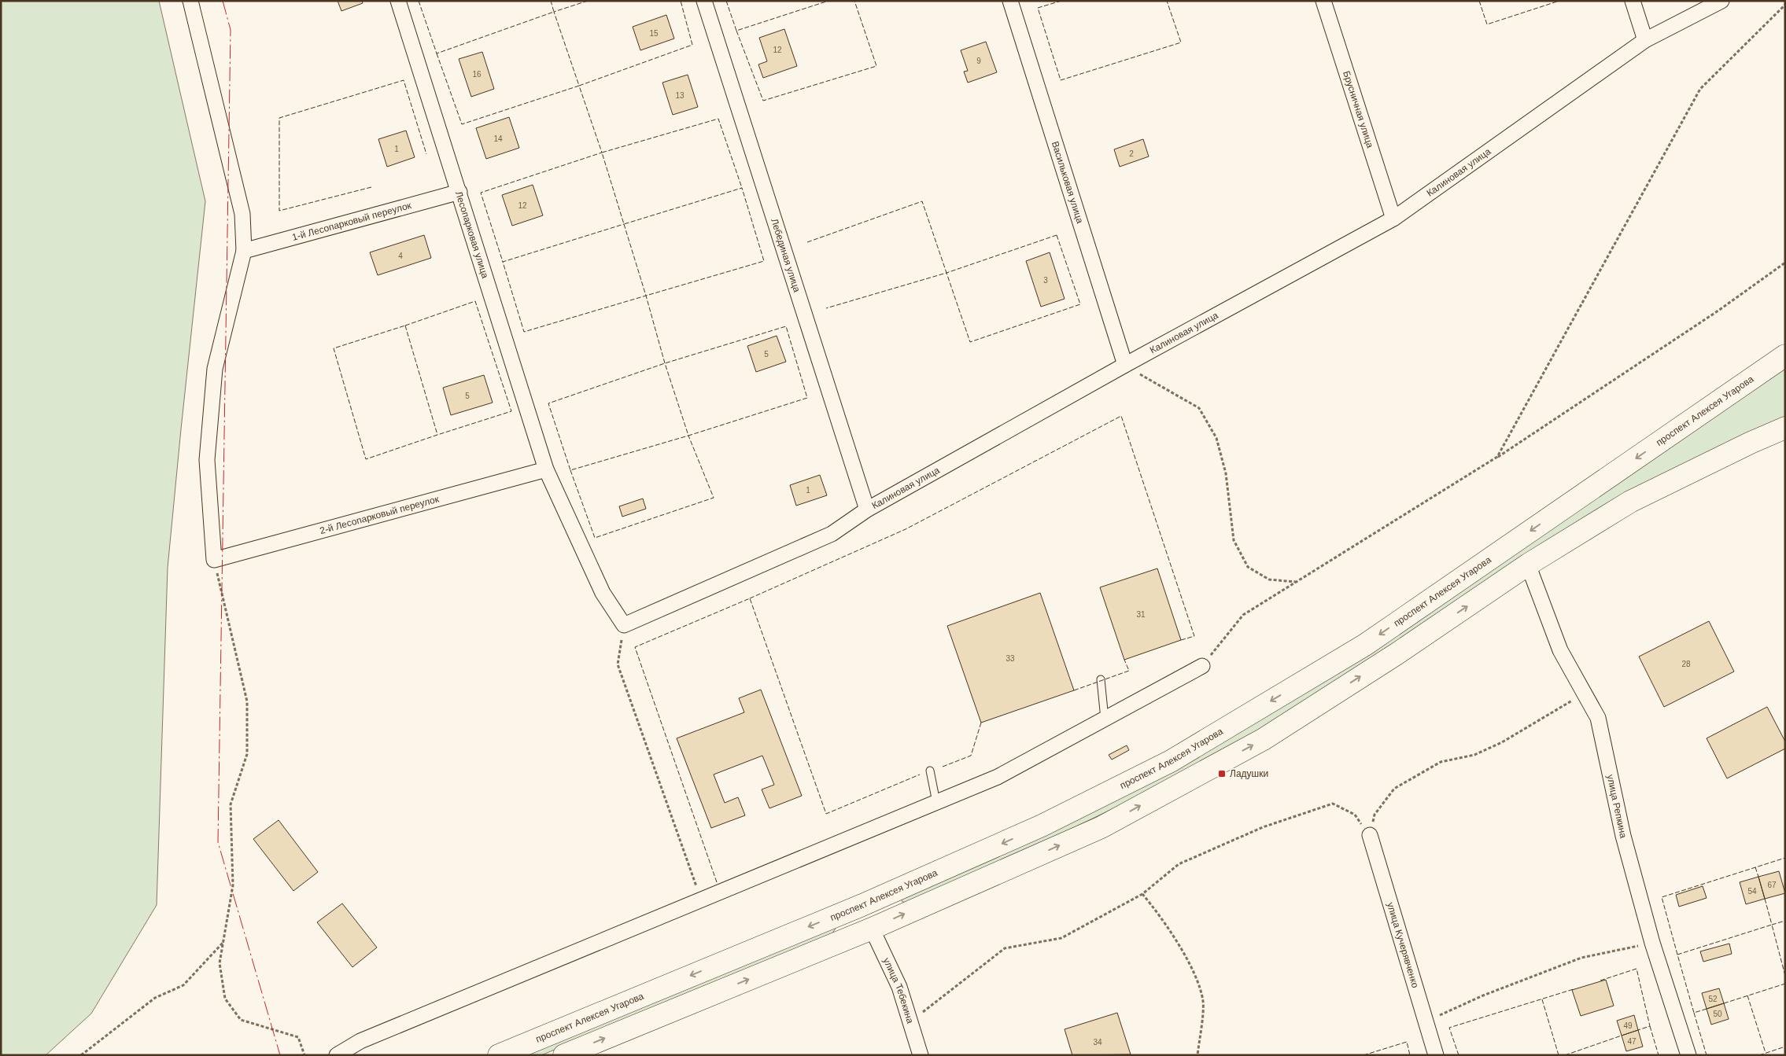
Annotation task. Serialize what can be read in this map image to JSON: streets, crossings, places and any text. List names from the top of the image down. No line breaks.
{"streets":{"main road":["проспект Алексея Угарова"],"street":["Брусничная улица","Калиновая улица","Васильковая улица","1-й Лесопарковый переулок","Лесопарковая улица","Лебединая улица","2-й Лесопарковый переулок","улица Репкина","улица Кучерявченко","улица Тебекина"]},"crossings":[["Брусничная улица","Калиновая улица"],["Калиновая улица","Васильковая улица"],["Калиновая улица","Лесопарковая улица"],["Калиновая улица","Лебединая улица"],["1-й Лесопарковый переулок","Лесопарковая улица"],["Лесопарковая улица","2-й Лесопарковый переулок"]],"places":{"transit":["Ладушки"]},"house_numbers":["15","12","9","16","13","14","1","2","12","4","3","5","5","1","31","33","28","67","54","52","50","49","47","34"]}
